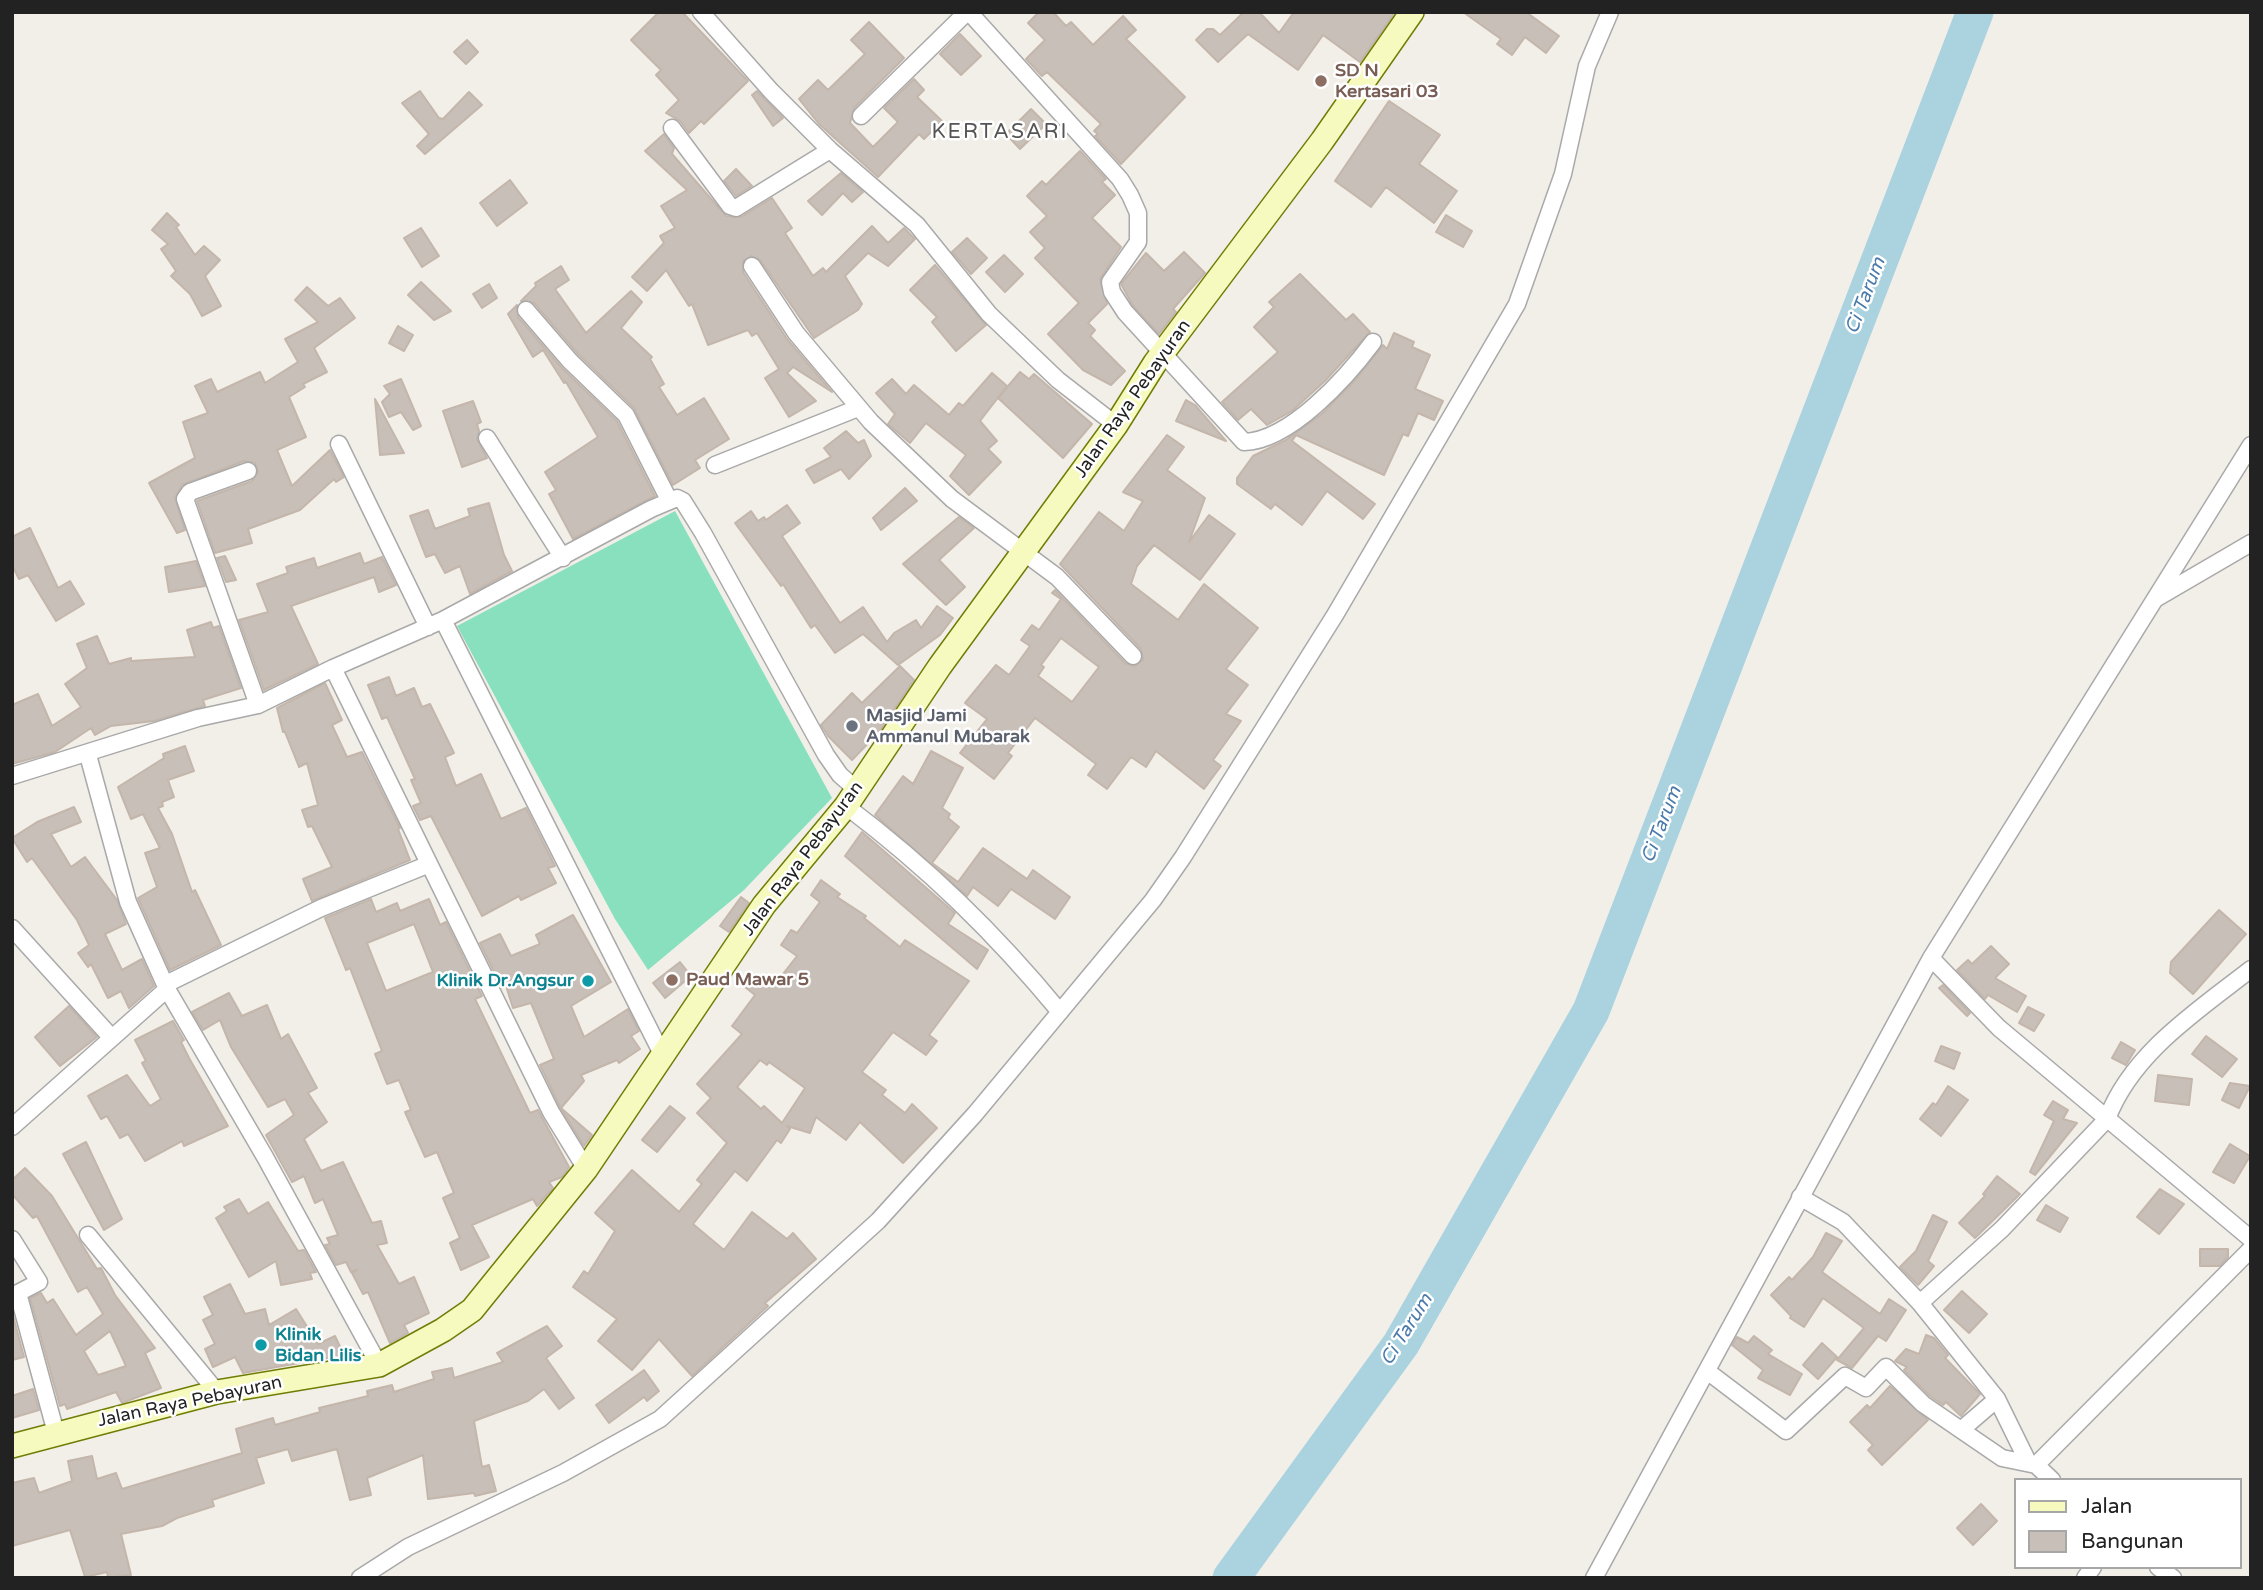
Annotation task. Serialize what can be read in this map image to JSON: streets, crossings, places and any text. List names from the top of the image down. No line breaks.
{"streets":{"main road":["Jalan Raya Pebayuran"]},"districts":["KERTASARI"],"water":["Ci Tarum"],"places":["SD N Kertasari 03","Masjid Jami Ammanul Mubarak","Paud Mawar 5","Klinik Dr.Angsur","Klinik Bidan Lilis"],"legend":["Jalan","Bangunan"]}
